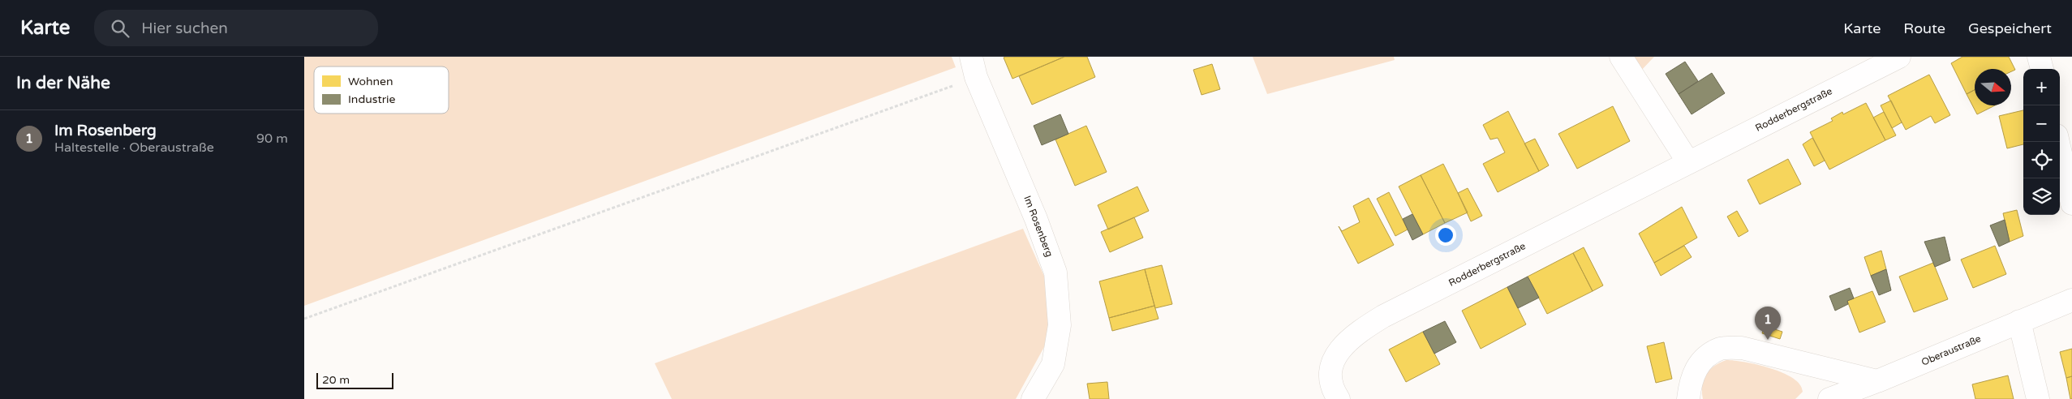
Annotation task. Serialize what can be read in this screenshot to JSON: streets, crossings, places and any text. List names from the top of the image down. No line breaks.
{"streets":{"street":["Rodderbergstraße","Im Rosenberg","Oberaustraße"]},"legend":["Wohnen","Industrie"],"scale_bar":"20 m","north":"right","page":{"header":"Karte","search":"Hier suchen","nav":["Karte","Route","Gespeichert"],"heading":"In der Nähe","map_buttons":["+","−"],"list":[{"mark":"1","name":"Im Rosenberg","note":"Haltestelle · Oberaustraße","value":"90 m"}],"pins":"1","scale":"20 m"}}
